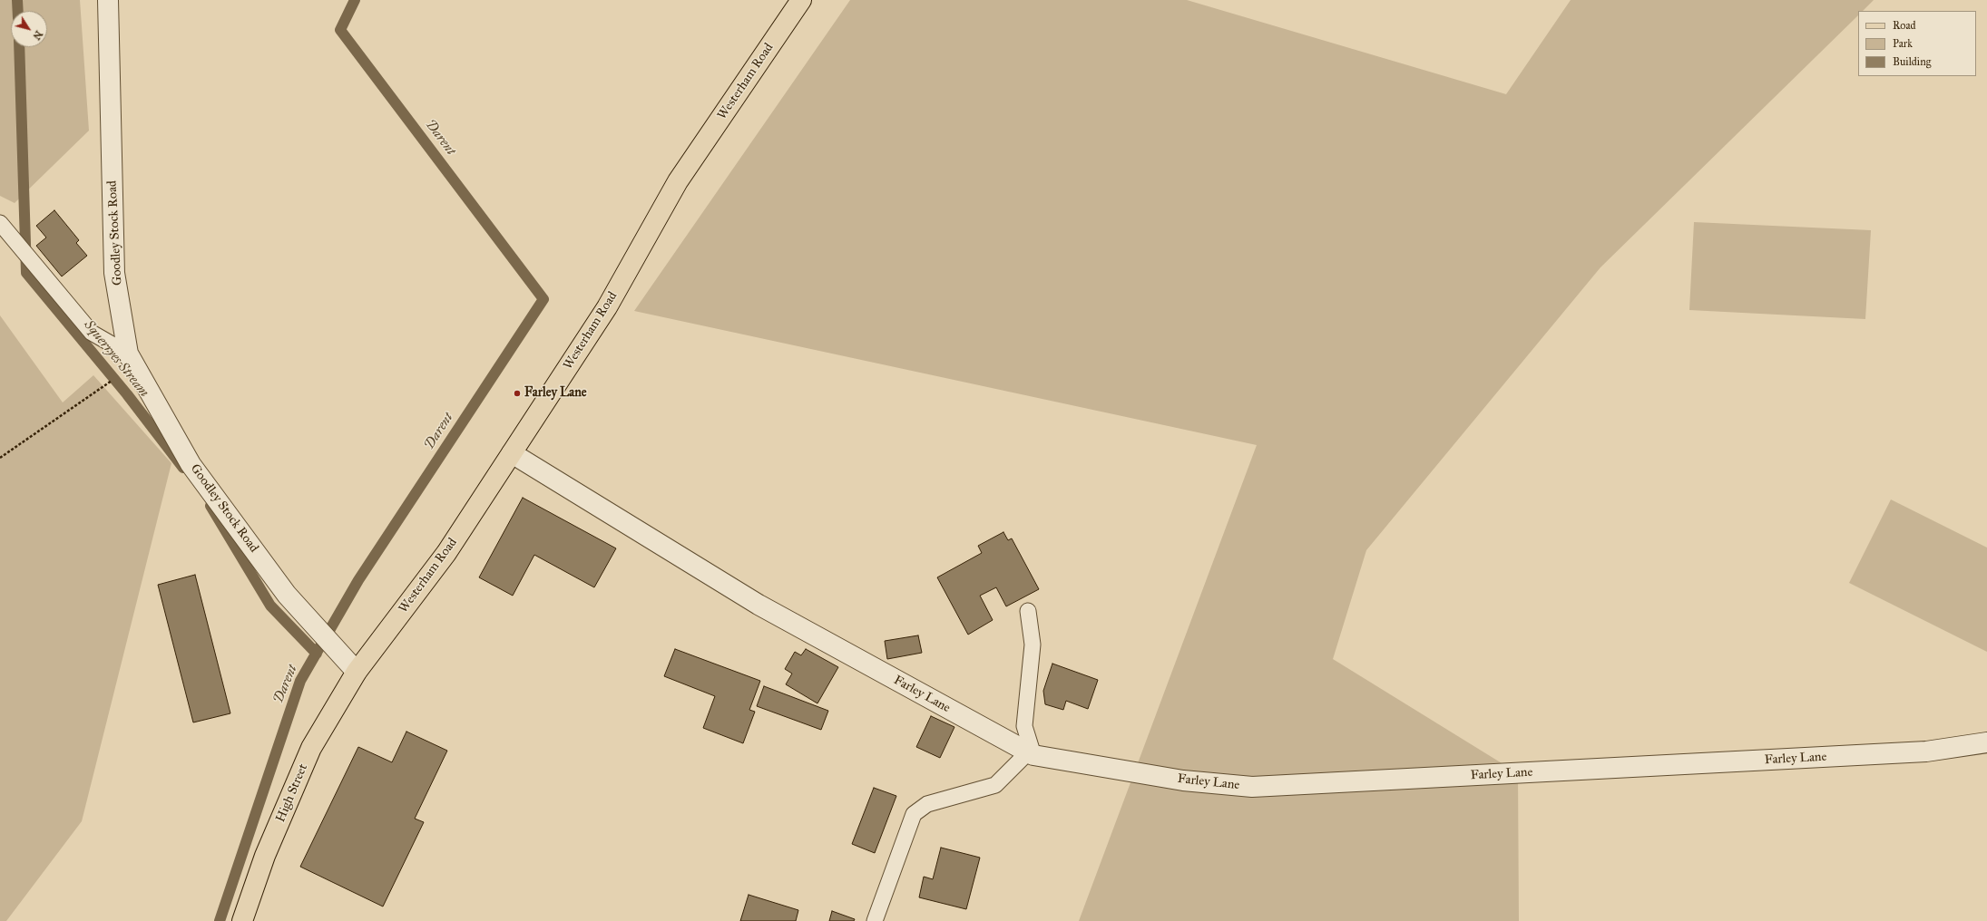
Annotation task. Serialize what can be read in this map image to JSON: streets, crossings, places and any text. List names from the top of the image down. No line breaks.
{"streets":{"main road":["Westerham Road","High Street"],"street":["Goodley Stock Road","Farley Lane"]},"crossings":[["Westerham Road","Goodley Stock Road"],["Westerham Road","Farley Lane"],["Westerham Road","High Street"],["Goodley Stock Road","High Street"]],"water":["Darent","Squerryes Stream"],"places":["Farley Lane"],"legend":["Road","Park","Building"],"north":"bottom right"}
